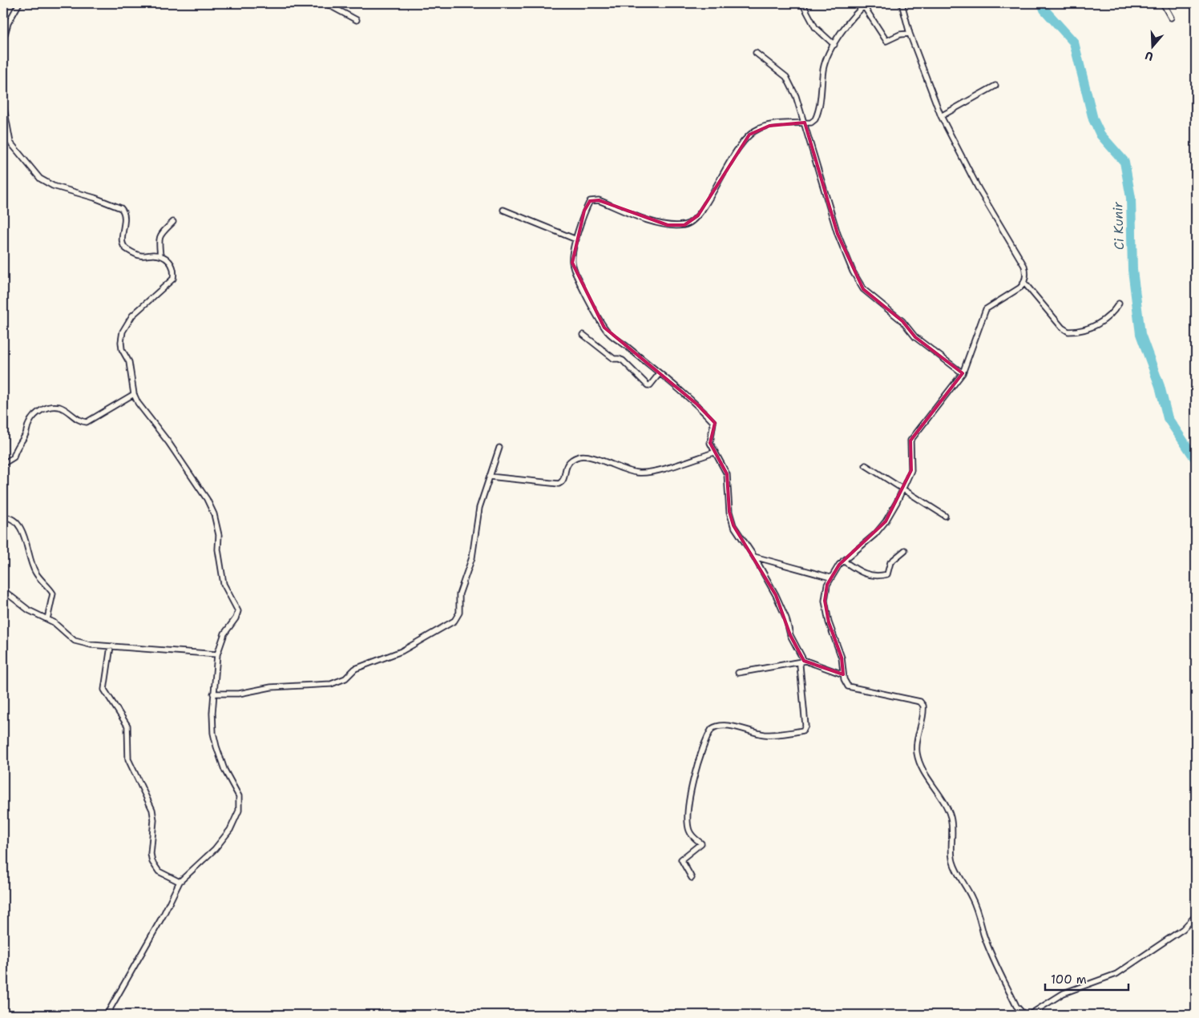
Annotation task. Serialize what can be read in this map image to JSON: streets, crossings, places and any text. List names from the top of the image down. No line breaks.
{"water":["Ci Kunir"],"scale_bar":"100 m","north":"bottom"}
